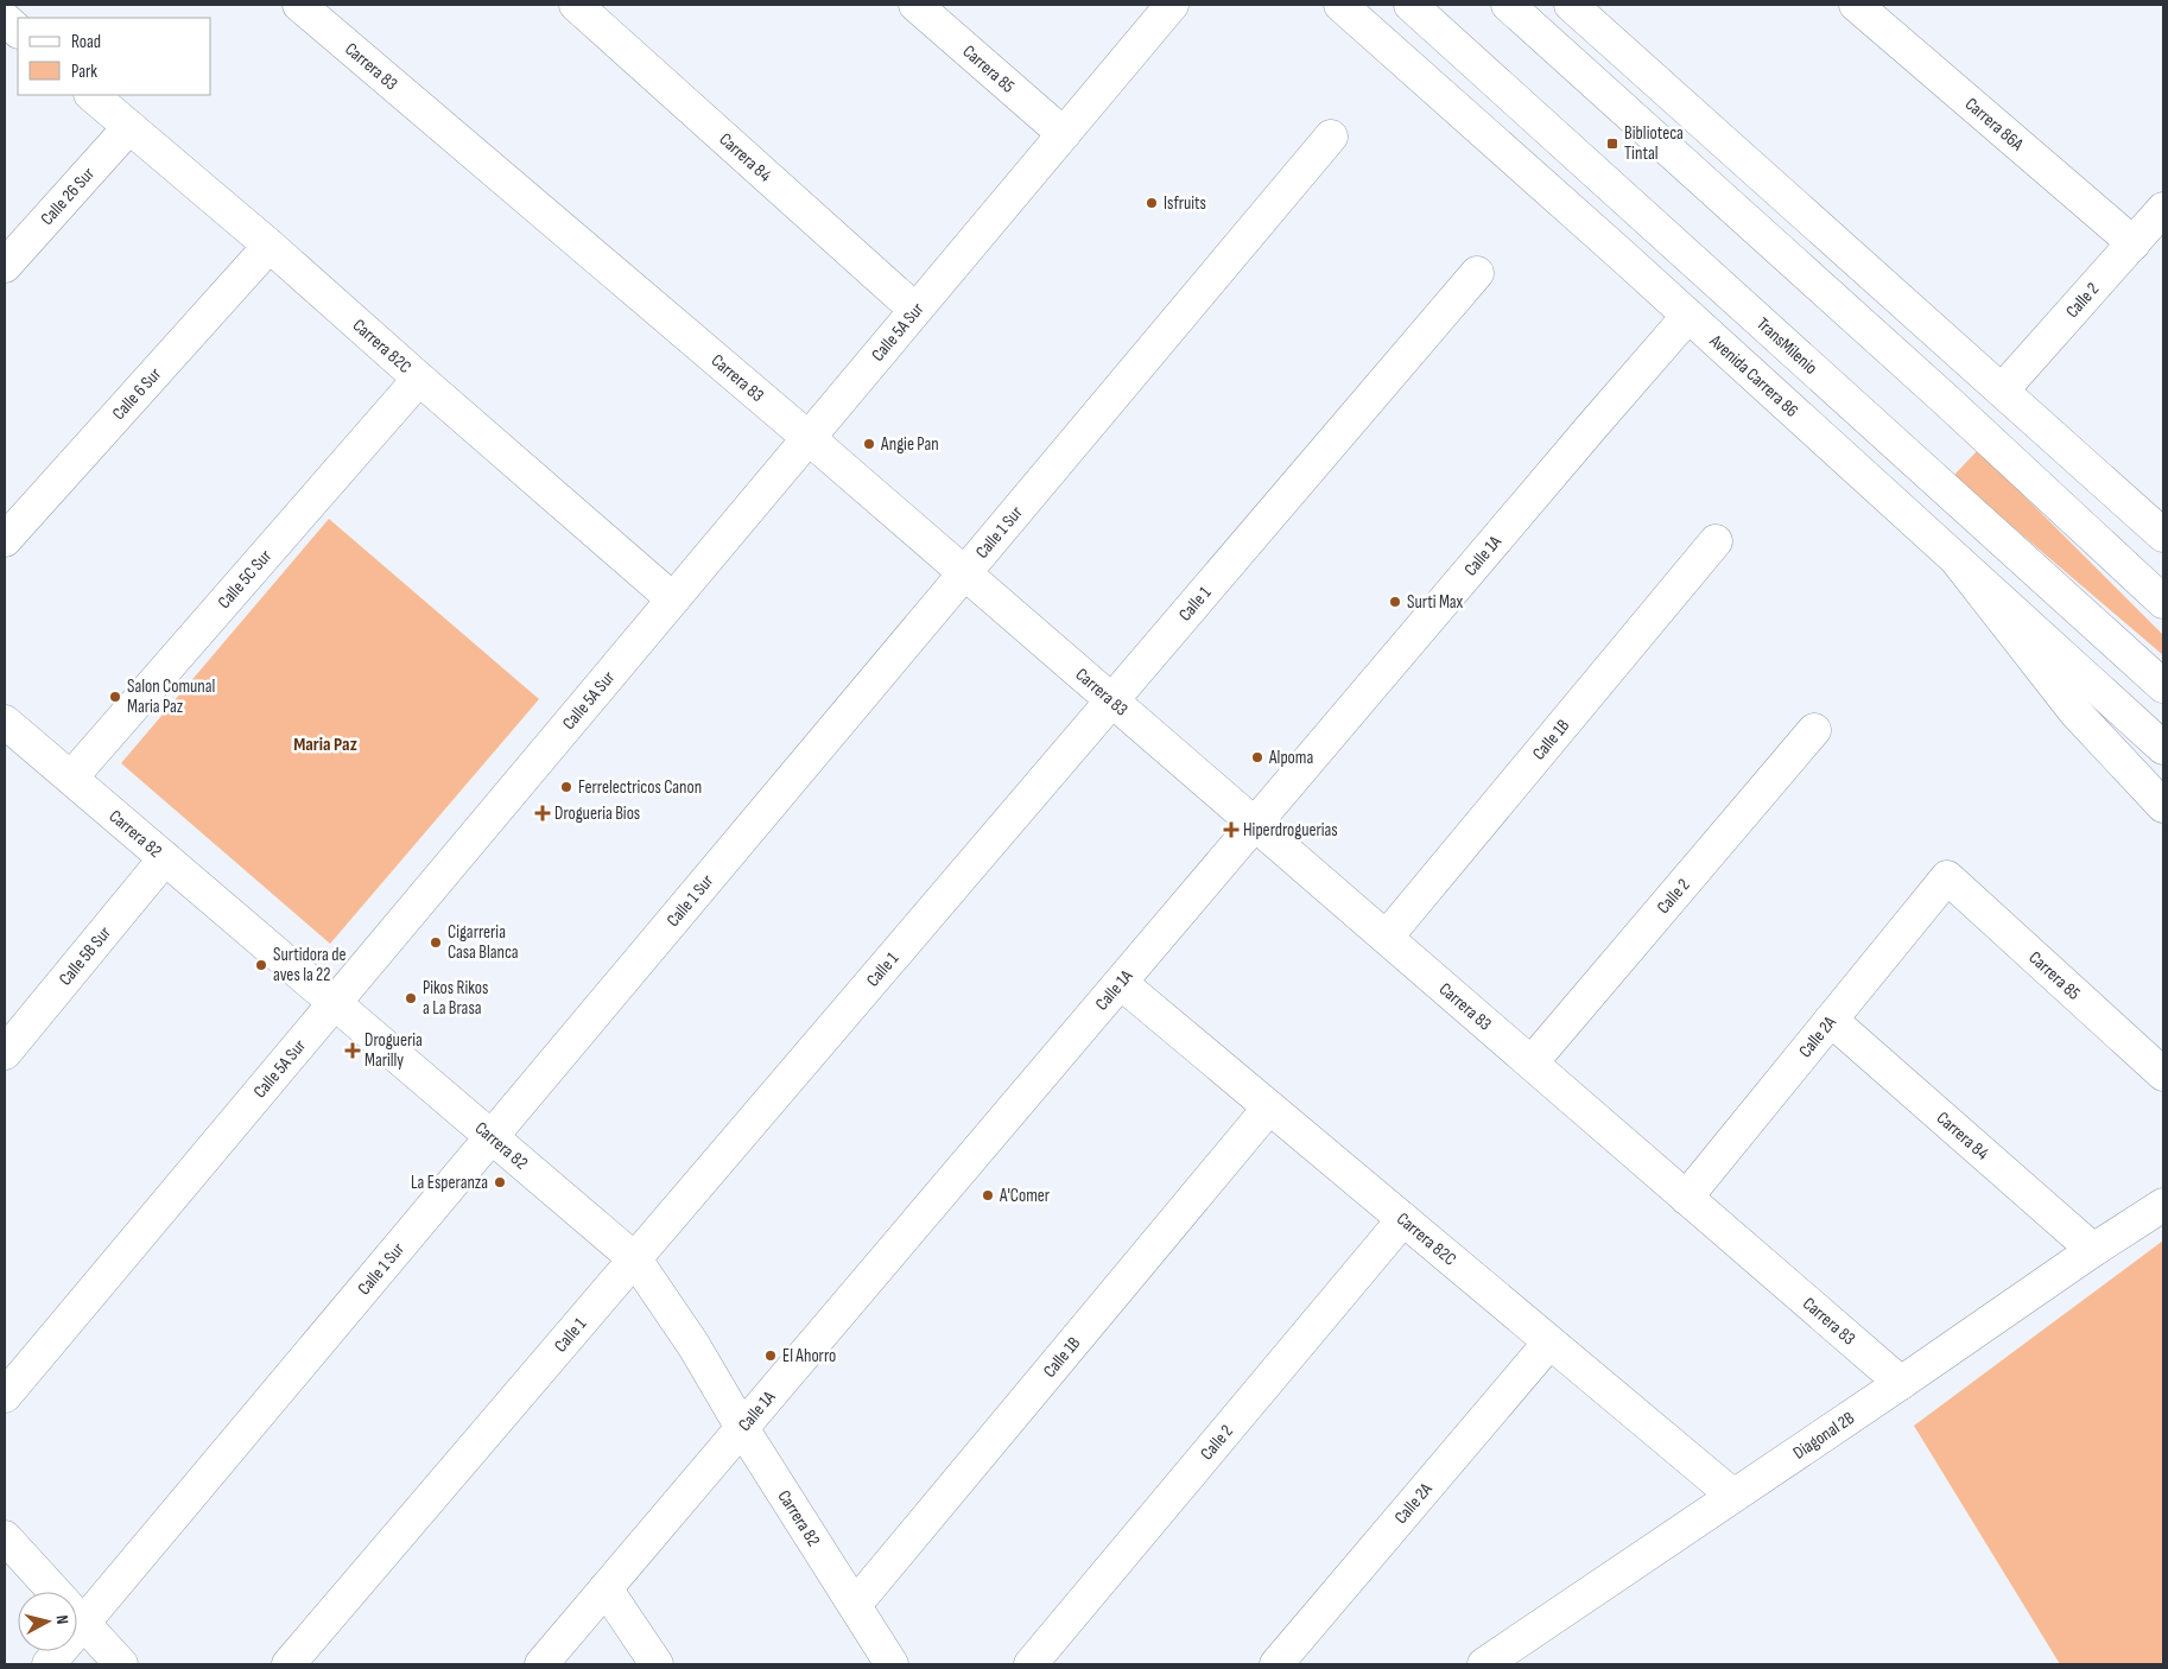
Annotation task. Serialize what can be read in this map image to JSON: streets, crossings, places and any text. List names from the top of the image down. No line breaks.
{"streets":{"main road":["Carrera 83","Carrera 85","Carrera 86A","Carrera 84","Calle 26 Sur","Calle 2","Calle 5A Sur","TransMilenio","Carrera 82C","Avenida Carrera 86","Calle 6 Sur","Calle 1 Sur","Calle 1A","Calle 5C Sur","Calle 1","Calle 1B","Carrera 82","Calle 5B Sur","Calle 2A","Diagonal 2B"]},"crossings":[["Carrera 83","Calle 2"],["Carrera 83","Calle 5A Sur"],["Carrera 83","Calle 1 Sur"],["Carrera 83","Calle 1A"],["Carrera 83","Calle 1"],["Carrera 83","Calle 1B"],["Carrera 83","Calle 2A"],["Carrera 83","Diagonal 2B"],["Carrera 85","Calle 5A Sur"],["Carrera 85","Calle 2A"],["Carrera 86A","Calle 2"],["Carrera 84","Calle 5A Sur"],["Carrera 84","Calle 2A"],["Carrera 84","Diagonal 2B"],["Calle 26 Sur","Carrera 82C"],["Calle 2","Carrera 82C"],["Calle 5A Sur","Carrera 82C"],["Calle 5A Sur","Carrera 82"],["Carrera 82C","Calle 6 Sur"],["Carrera 82C","Calle 1A"],["Carrera 82C","Calle 5C Sur"],["Carrera 82C","Calle 1B"],["Carrera 82C","Calle 2A"],["Carrera 82C","Diagonal 2B"],["Avenida Carrera 86","Calle 1A"],["Calle 1 Sur","Carrera 82"],["Calle 1A","Carrera 82"],["Calle 5C Sur","Carrera 82"],["Calle 1","Carrera 82"],["Calle 1B","Carrera 82"],["Carrera 82","Calle 5B Sur"]],"districts":["Maria Paz"],"places":{"transit":["Biblioteca Tintal"],"other":["Isfruits","Angie Pan","Surti Max","Salon Comunal Maria Paz","Alpoma","Ferrelectricos Canon","Cigarreria Casa Blanca","Surtidora de aves la 22","Pikos Rikos a La Brasa","La Esperanza","A'Comer","El Ahorro"],"health":["Drogueria Bios","Hiperdroguerias","Drogueria Marilly"]},"legend":["Road","Park"],"north":"right"}
